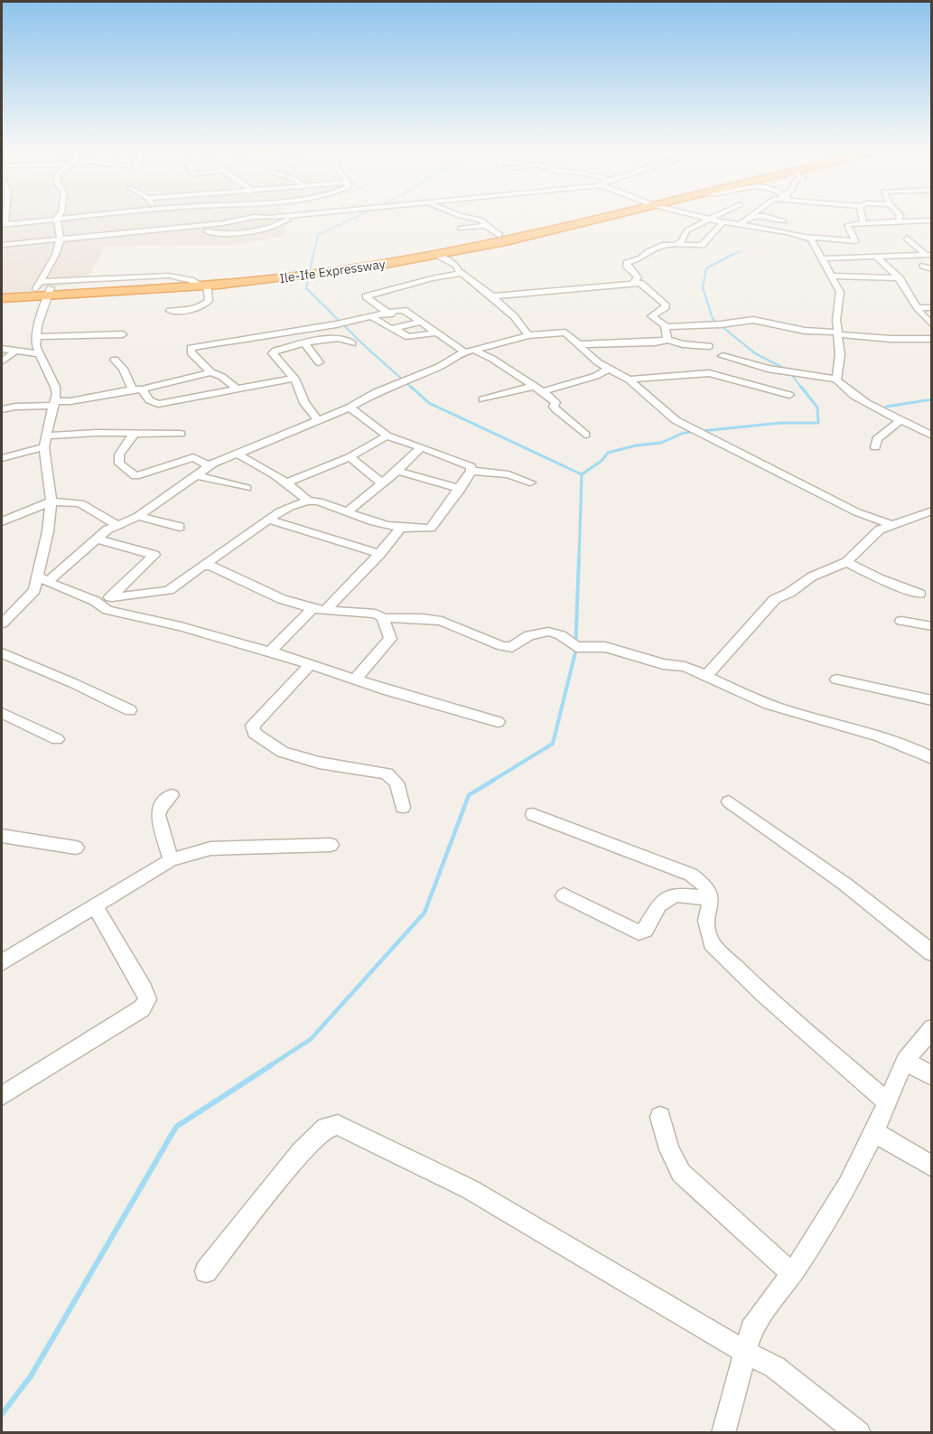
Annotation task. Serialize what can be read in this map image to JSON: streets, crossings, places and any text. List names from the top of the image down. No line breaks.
{"streets":{"highway":["Ile-Ife Expressway"]}}
